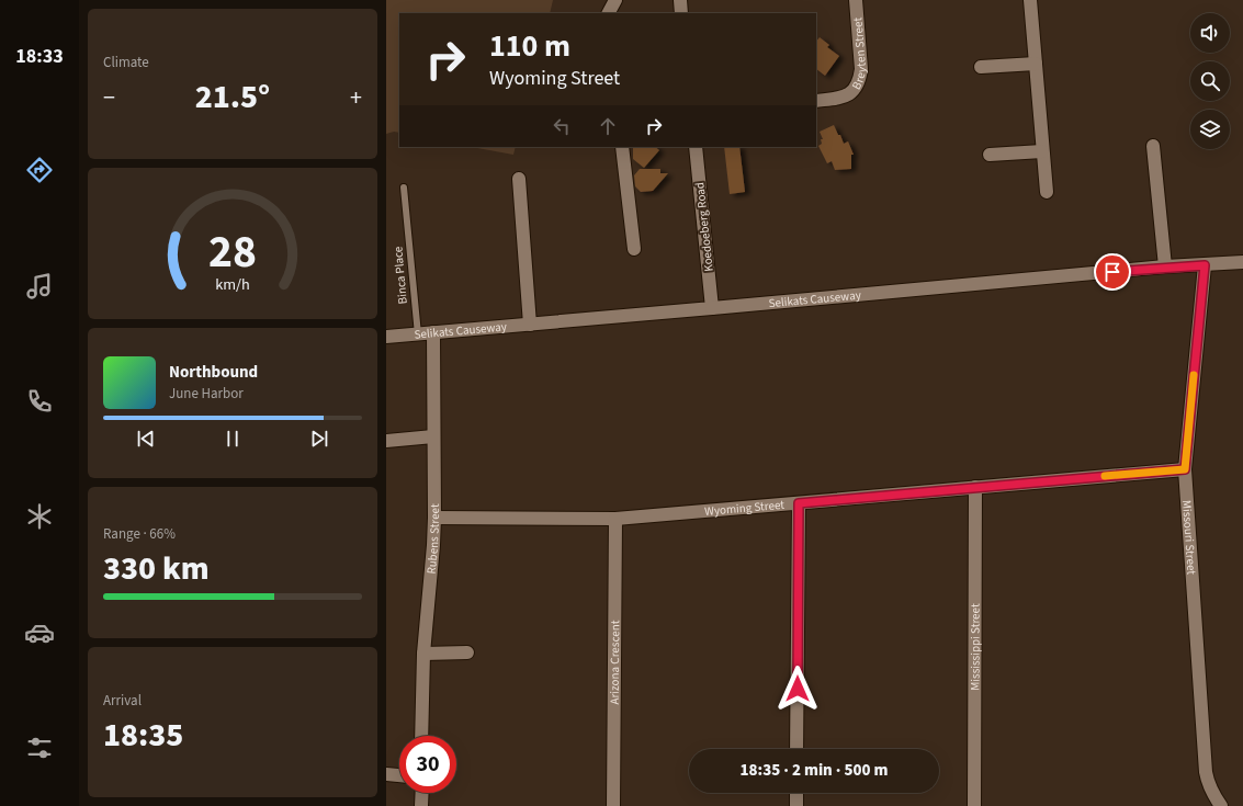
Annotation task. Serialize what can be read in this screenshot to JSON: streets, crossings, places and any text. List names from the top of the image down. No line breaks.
{"streets":{"street":["Breyten Street","Koedoeberg Road","Selikats Causeway","Wyoming Street","Missouri Street","Rubens Street","Mississippi Street","Arizona Crescent"],"lane":["Binca Place"]},"crossings":[["Koedoeberg Road","Selikats Causeway"],["Binca Place","Selikats Causeway"],["Selikats Causeway","Missouri Street"],["Selikats Causeway","Rubens Street"],["Wyoming Street","Missouri Street"],["Wyoming Street","Rubens Street"],["Wyoming Street","Mississippi Street"],["Wyoming Street","Arizona Crescent"]],"page":{"tabs":"18:33","tile":["Climate",["Range · 66%","330 km"],["Arrival","18:35"]],"turn":["110 m","Wyoming Street"],"heat":["−","21.5°","+"],"song":["Northbound","June Harbor"],"limit":"30","trip":"18:35 · 2 min · 500 m","gauge":["28","km/h"]}}
